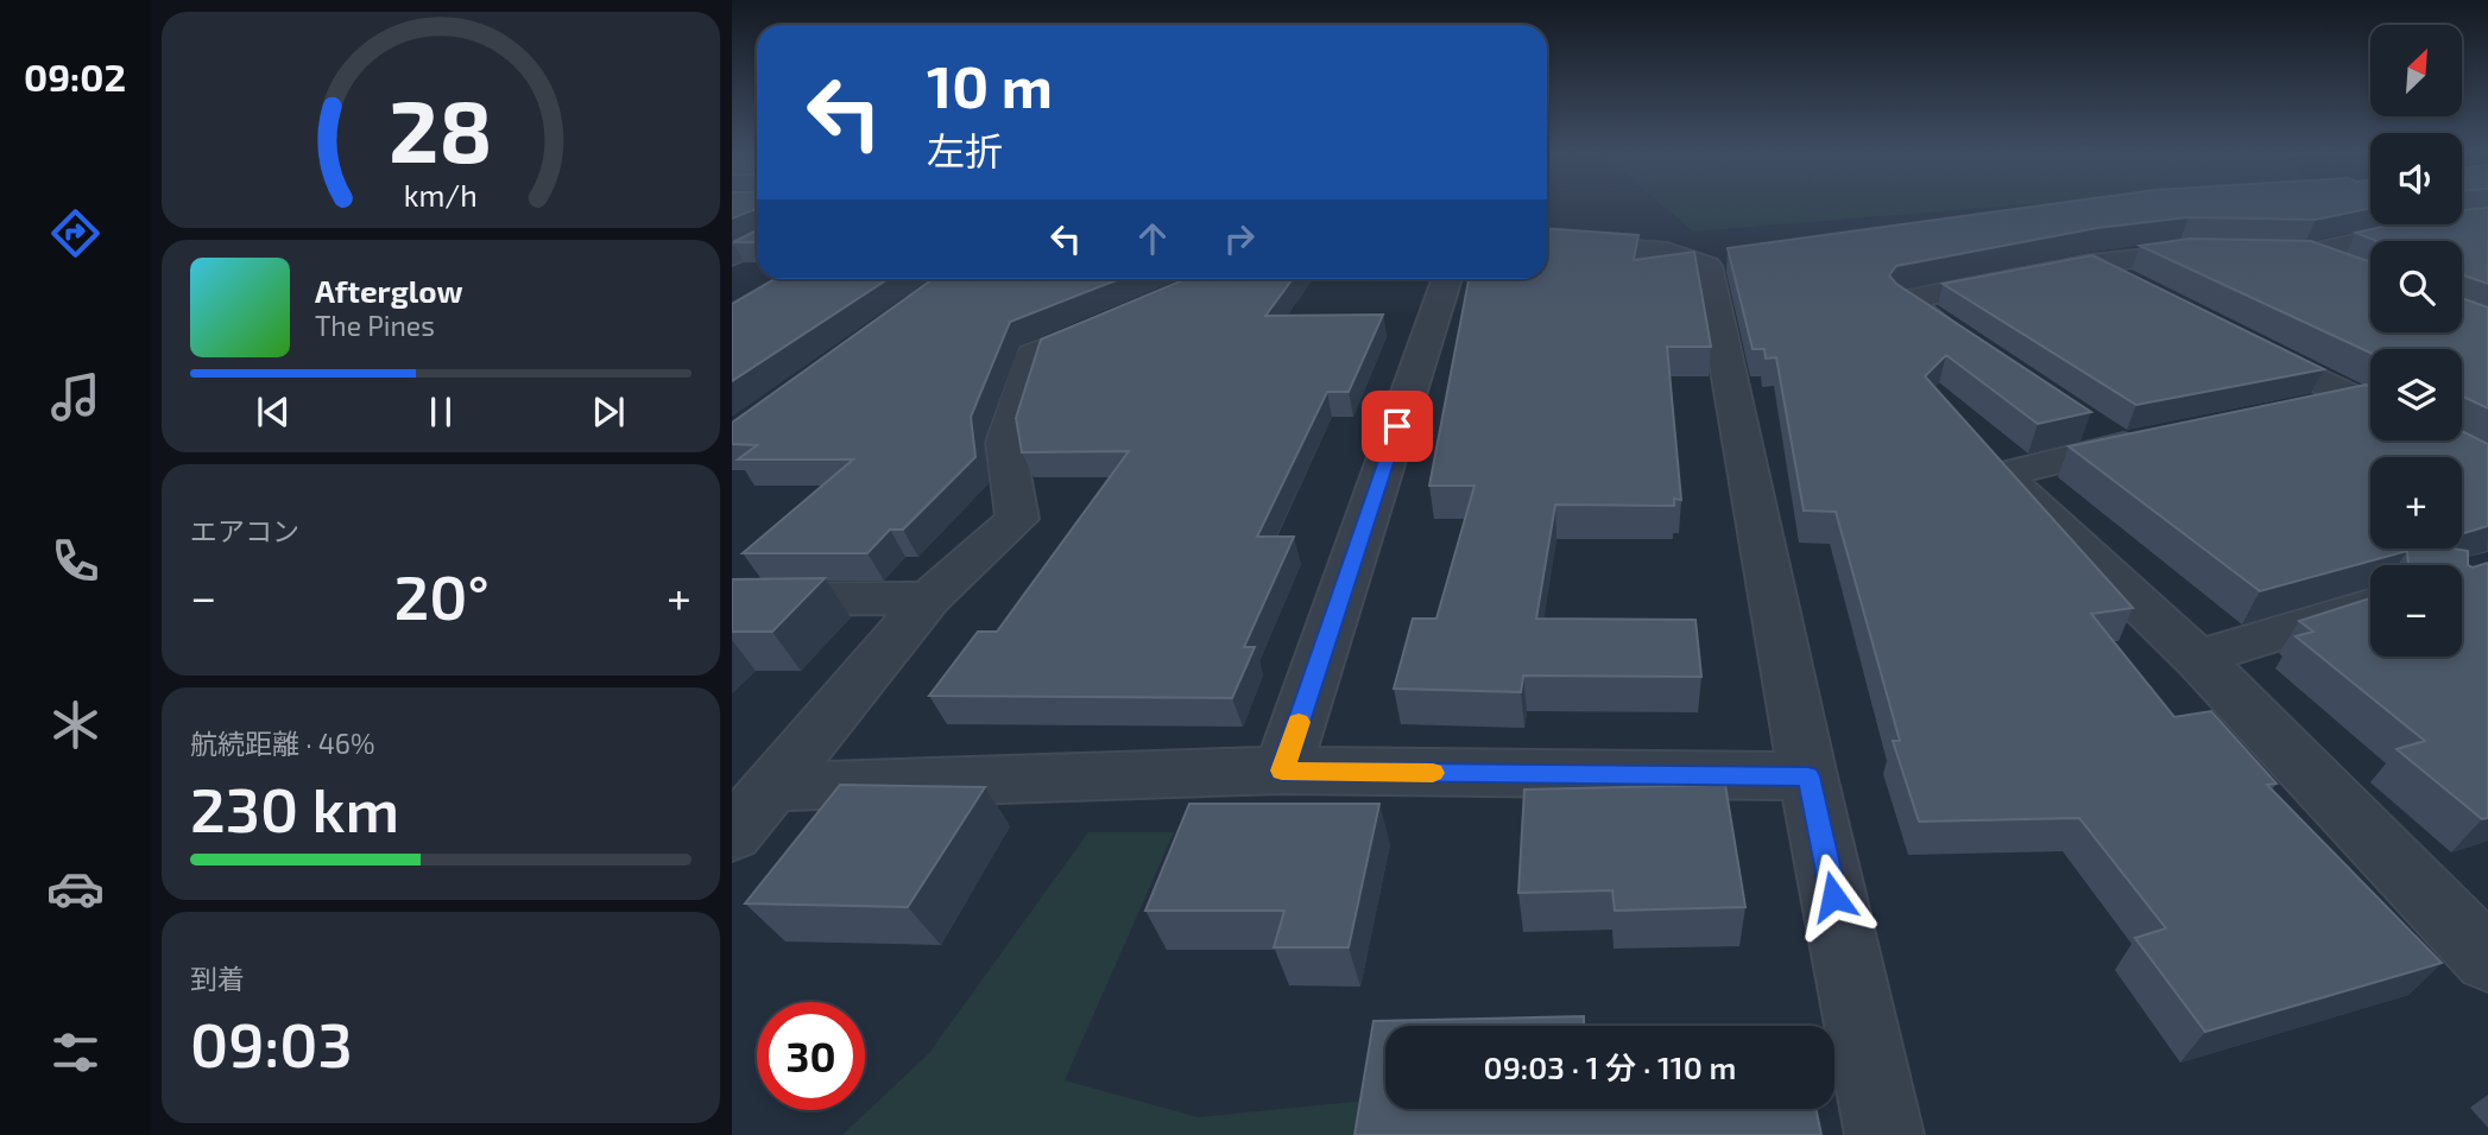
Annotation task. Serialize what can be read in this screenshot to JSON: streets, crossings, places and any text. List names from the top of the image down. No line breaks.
{"north":"top right","page":{"tabs":"09:02","map_buttons":["+","−"],"turn":["10 m","左折"],"song":["Afterglow","The Pines"],"tile":["エアコン",["航続距離 · 46%","230 km"],["到着","09:03"]],"heat":["−","20°","+"],"limit":"30","trip":"09:03 · 1 分 · 110 m","gauge":["28","km/h"]}}
